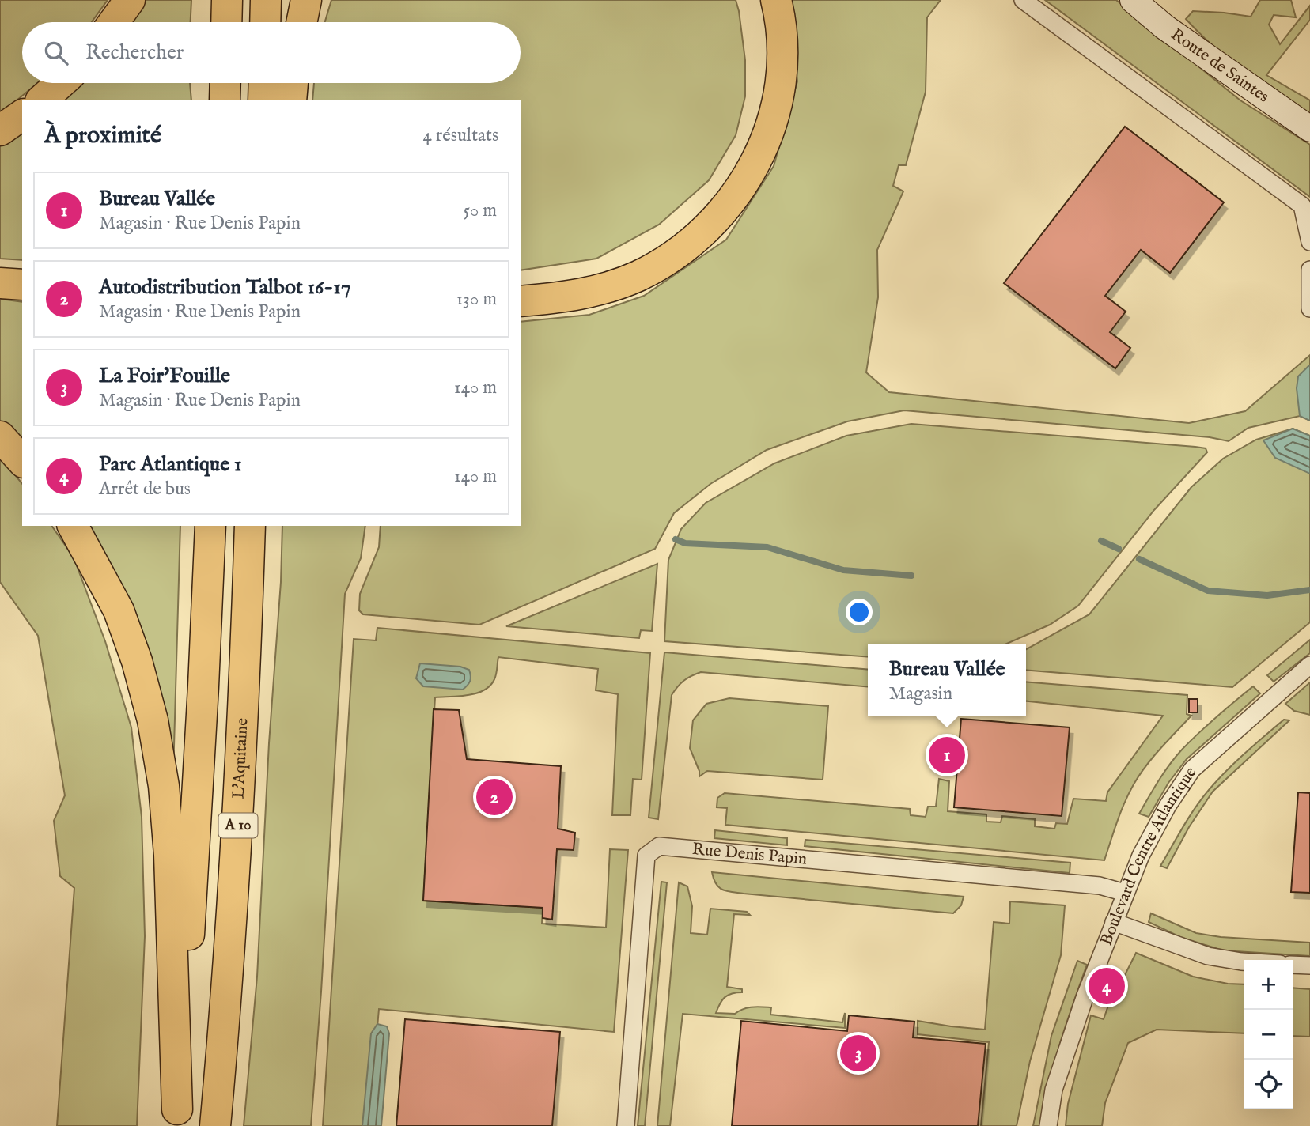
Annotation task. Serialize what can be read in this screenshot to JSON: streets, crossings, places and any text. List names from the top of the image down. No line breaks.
{"streets":{"highway":["L'Aquitaine","A 10"],"street":["Route de Saintes","Rue Denis Papin","Boulevard Centre Atlantique"]},"crossings":[["Rue Denis Papin","Boulevard Centre Atlantique"]],"page":{"search":"Rechercher","heading":["À proximité","4 résultats"],"list":[{"mark":"1","name":"Bureau Vallée","note":"Magasin · Rue Denis Papin","value":"50 m"},{"mark":"2","name":"Autodistribution Talbot 16-17","note":"Magasin · Rue Denis Papin","value":"130 m"},{"mark":"3","name":"La Foir'Fouille","note":"Magasin · Rue Denis Papin","value":"140 m"},{"mark":"4","name":"Parc Atlantique 1","note":"Arrêt de bus","value":"140 m"}],"popup":["Bureau Vallée","Magasin"],"pins":["1","2","4","3"],"map_buttons":["+","−"]}}
